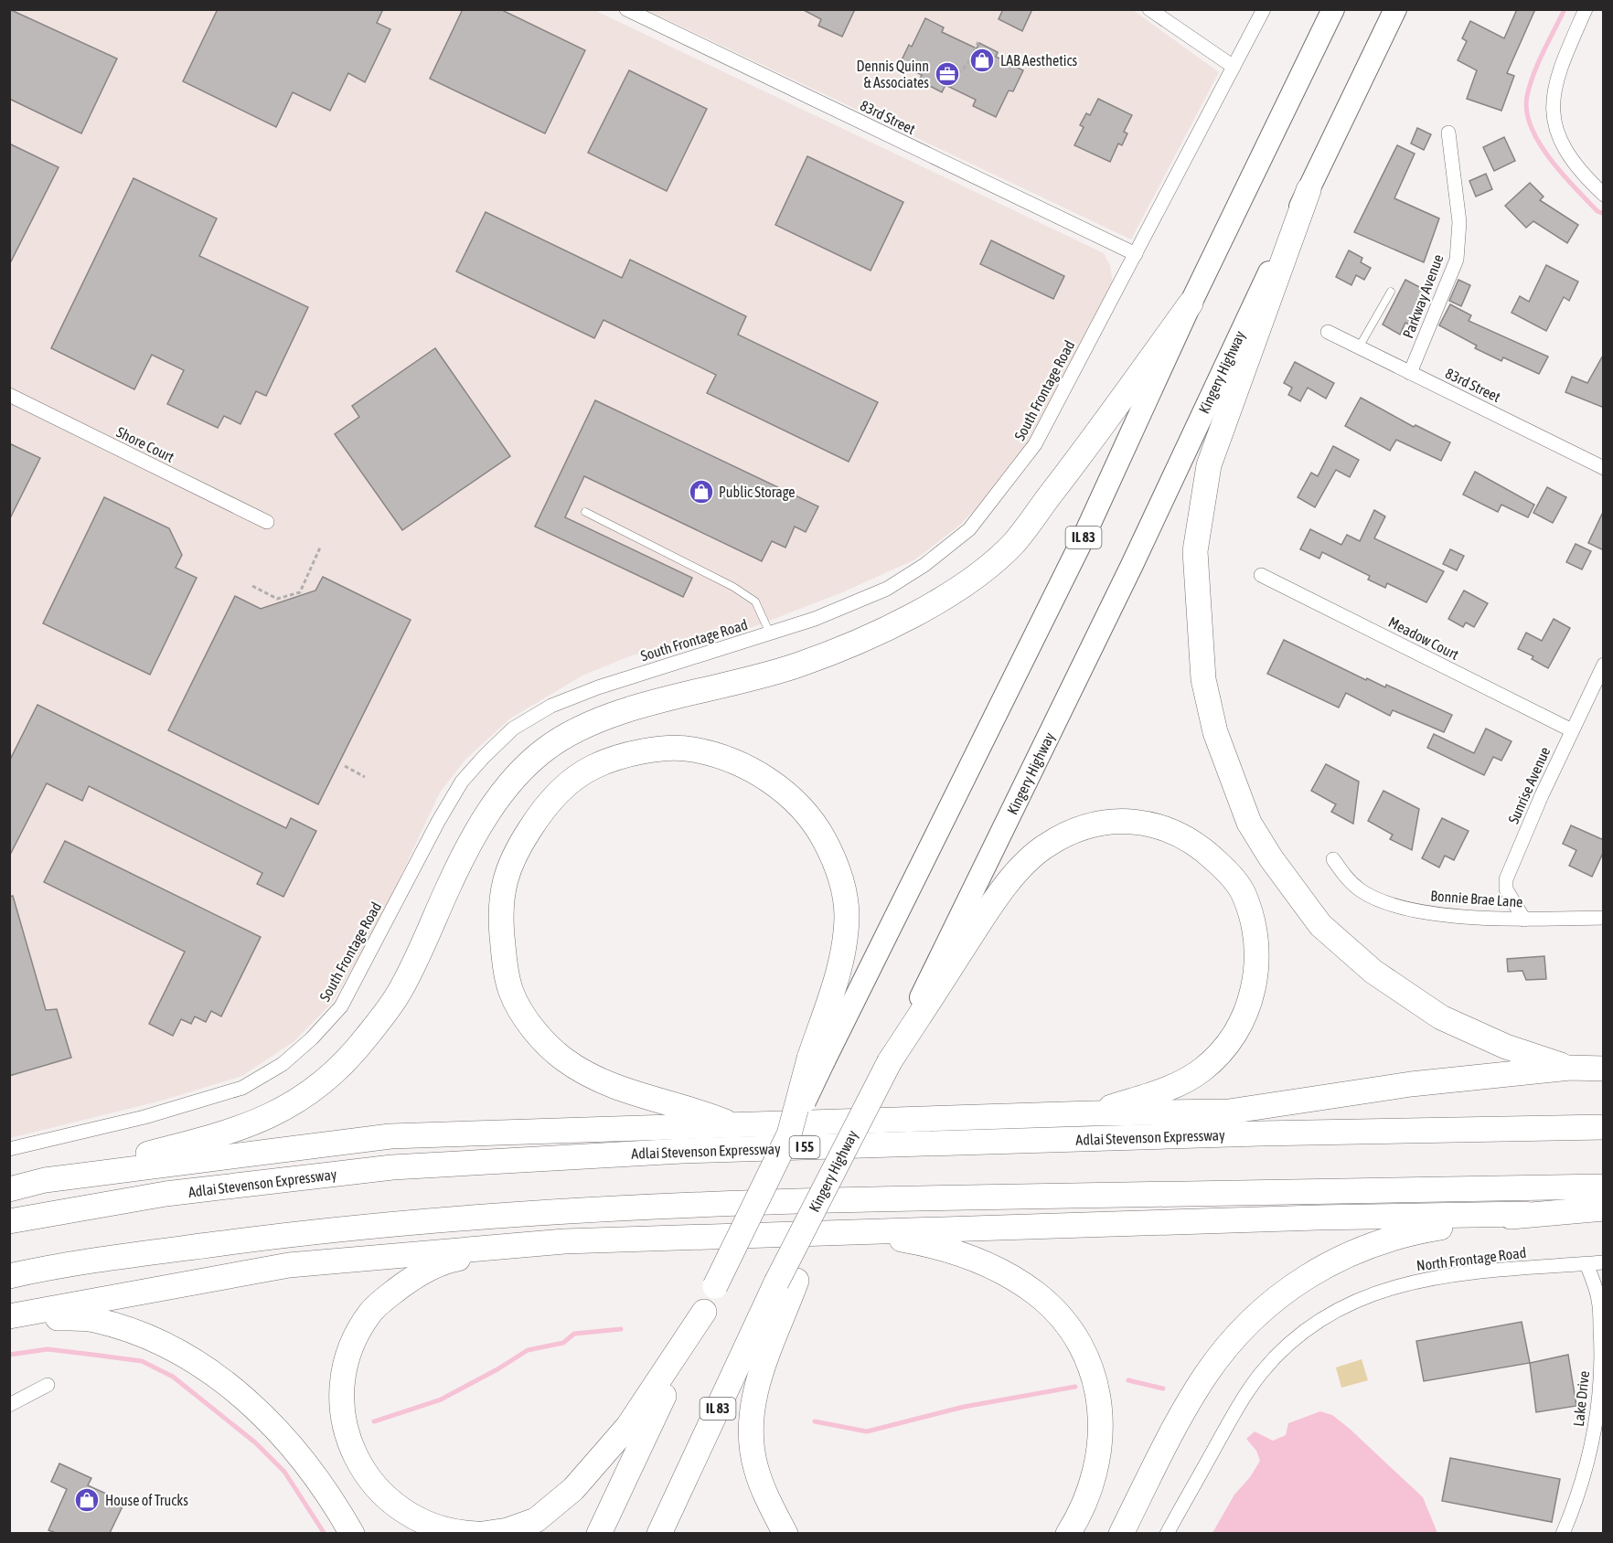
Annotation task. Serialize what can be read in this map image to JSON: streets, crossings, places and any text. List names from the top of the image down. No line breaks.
{"streets":{"highway":["Kingery Highway","IL 83","Adlai Stevenson Expressway","I 55"],"street":["83rd Street","Parkway Avenue","South Frontage Road","Shore Court","Meadow Court","Sunrise Avenue","Bonnie Brae Lane","North Frontage Road","Lake Drive"]},"crossings":[["83rd Street","Parkway Avenue"],["83rd Street","South Frontage Road"],["Kingery Highway","IL 83"],["Meadow Court","Sunrise Avenue"],["Sunrise Avenue","Bonnie Brae Lane"],["North Frontage Road","Lake Drive"]],"places":{"shop":["LAB Aesthetics","Public Storage","House of Trucks"],"office":["Dennis Quinn & Associates"]}}
